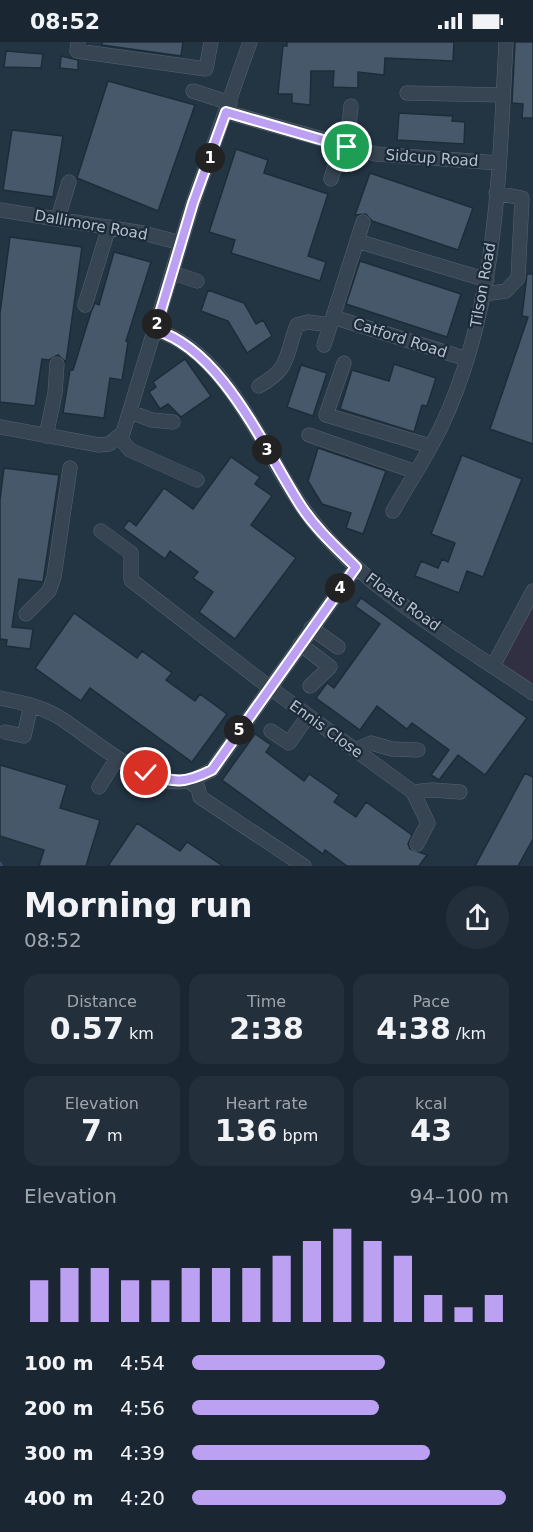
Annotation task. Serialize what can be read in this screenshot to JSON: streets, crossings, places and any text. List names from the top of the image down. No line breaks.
{"streets":{"street":["Sidcup Road","Dallimore Road","Tilson Road","Catford Road","Floats Road","Ennis Close"]},"crossings":[["Sidcup Road","Tilson Road"],["Tilson Road","Catford Road"]],"page":{"status":"08:52","pins":["1","2","3","4","5"],"heading":["Morning run","08:52"],"stats":[["Distance","0.57 km"],["Time","2:38"],["Pace","4:38 /km"],["Elevation","7 m"],["Heart rate","136 bpm"],["kcal","43"]],"chart":["Elevation","94–100 m"],"list":[{"name":"100 m","note":"4:54"},{"name":"200 m","note":"4:56"},{"name":"300 m","note":"4:39"},{"name":"400 m","note":"4:20"}]}}
